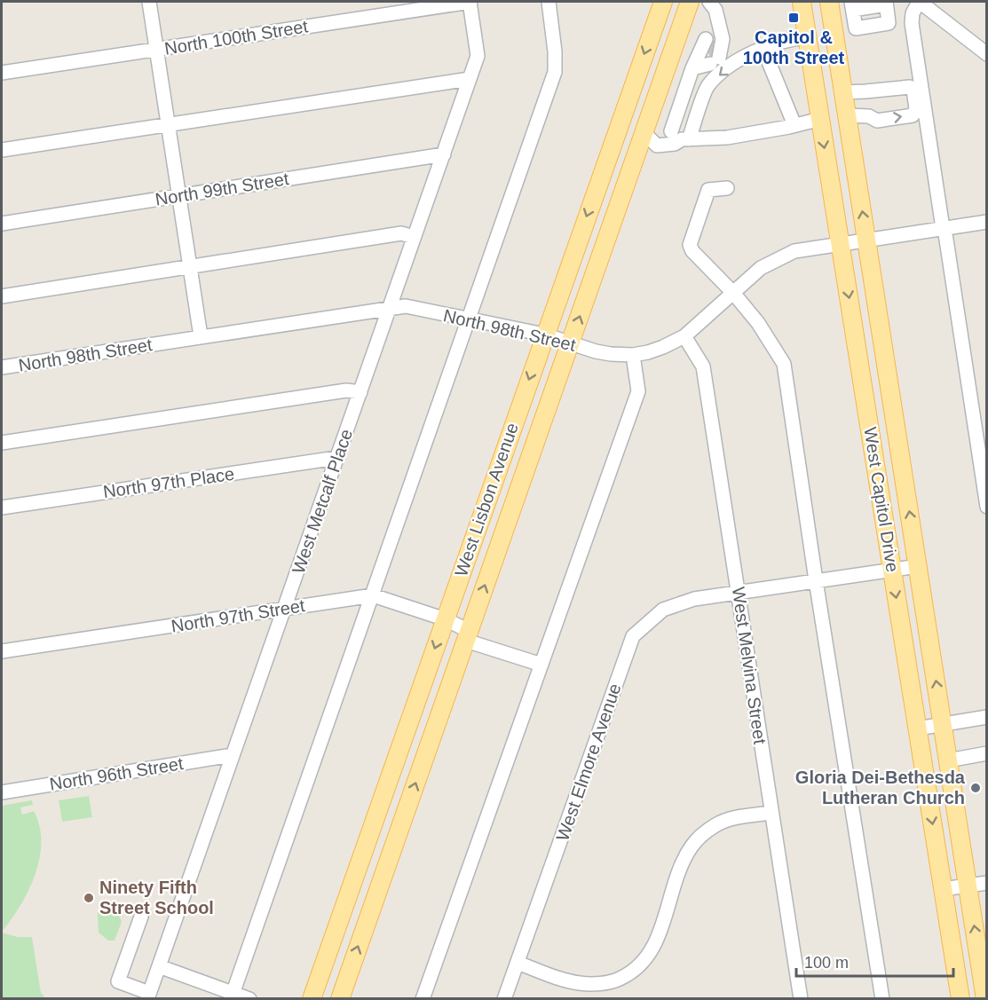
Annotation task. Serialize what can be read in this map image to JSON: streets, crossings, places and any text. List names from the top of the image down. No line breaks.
{"streets":{"main road":["West Lisbon Avenue","West Capitol Drive"],"street":["North 100th Street","North 99th Street","North 98th Street","North 97th Place","West Metcalf Place","North 97th Street","West Melvina Street","West Elmore Avenue","North 96th Street"]},"crossings":[["North 100th Street","West Metcalf Place"],["North 99th Street","West Metcalf Place"],["North 98th Street","West Lisbon Avenue"],["North 98th Street","West Capitol Drive"],["North 98th Street","West Metcalf Place"],["North 98th Street","West Melvina Street"],["North 97th Place","West Metcalf Place"],["West Lisbon Avenue","North 97th Street"],["West Metcalf Place","North 97th Street"],["West Metcalf Place","North 96th Street"],["West Melvina Street","West Elmore Avenue"]],"places":{"transit":["Capitol & 100th Street"],"other":["Gloria Dei-Bethesda Lutheran Church","Ninety Fifth Street School"]},"scale_bar":"100 m"}
